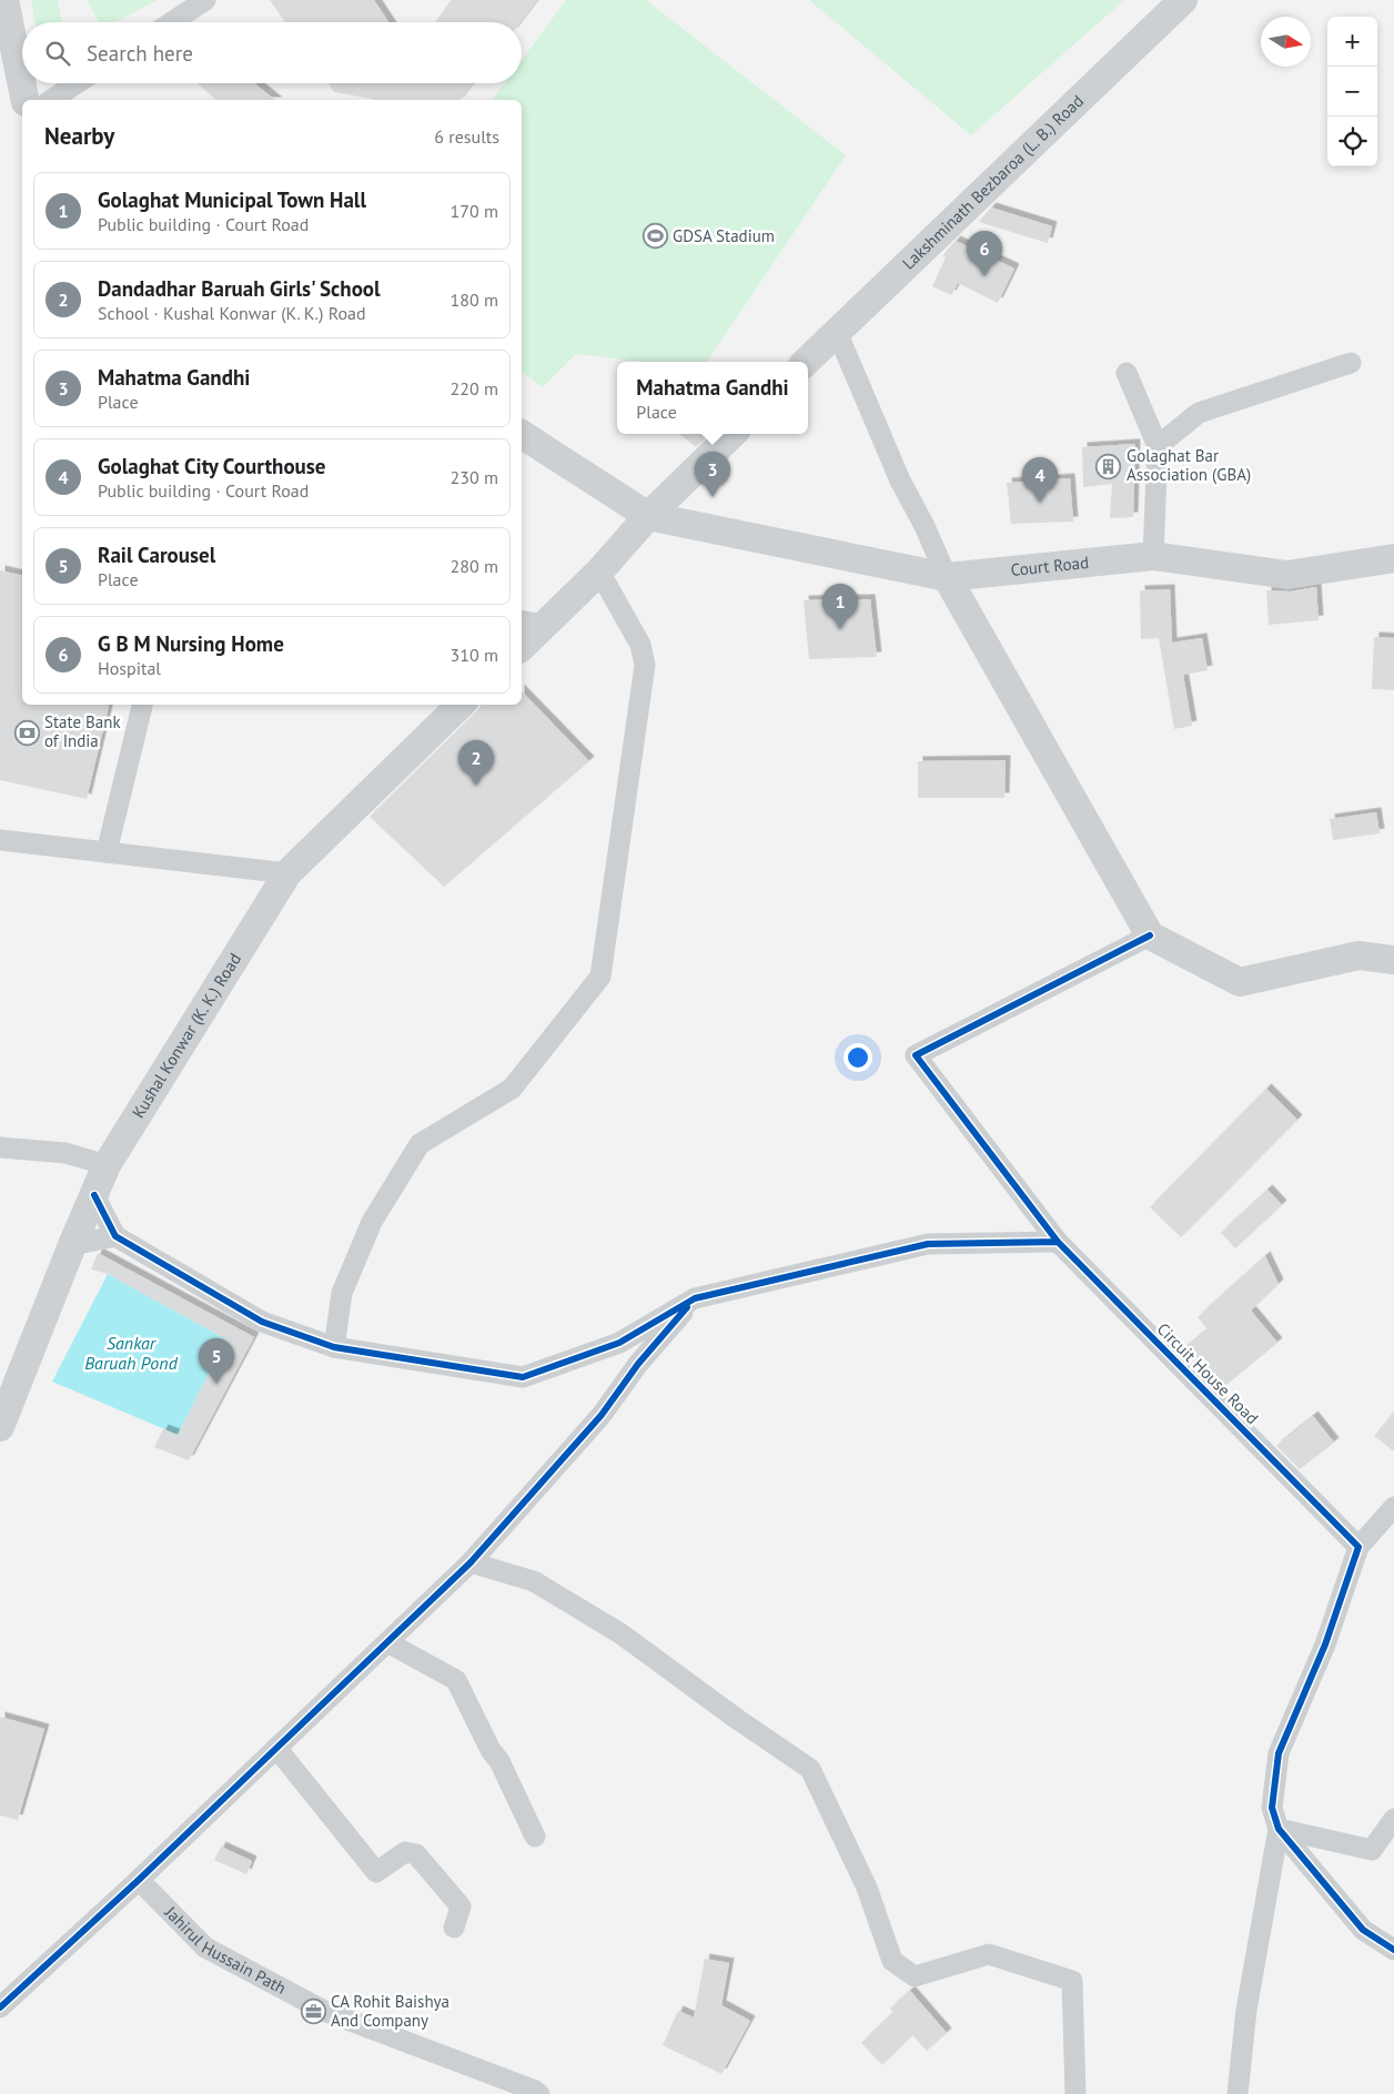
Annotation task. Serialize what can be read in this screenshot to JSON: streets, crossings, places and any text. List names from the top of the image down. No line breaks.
{"streets":{"main road":["Lakshminath Bezbaroa (L. B.) Road","Court Road","Kushal Konwar (K. K.) Road"],"street":["Circuit House Road","Jahirul Hussain Path"]},"water":["Sankar Baruah Pond"],"places":{"sports":["GDSA Stadium"],"building":["Golaghat Bar Association (GBA)"],"bank":["State Bank of India"],"office":["CA Rohit Baishya And Company"]},"north":"right","page":{"map_buttons":["+","−"],"search":"Search here","heading":["Nearby","6 results"],"list":[{"mark":"1","name":"Golaghat Municipal Town Hall","note":"Public building · Court Road","value":"170 m"},{"mark":"2","name":"Dandadhar Baruah Girls' School","note":"School · Kushal Konwar (K. K.) Road","value":"180 m"},{"mark":"3","name":"Mahatma Gandhi","note":"Place","value":"220 m"},{"mark":"4","name":"Golaghat City Courthouse","note":"Public building · Court Road","value":"230 m"},{"mark":"5","name":"Rail Carousel","note":"Place","value":"280 m"},{"mark":"6","name":"G B M Nursing Home","note":"Hospital","value":"310 m"}],"pins":["6","3","4","1","2","5"],"popup":["Mahatma Gandhi","Place"]}}
